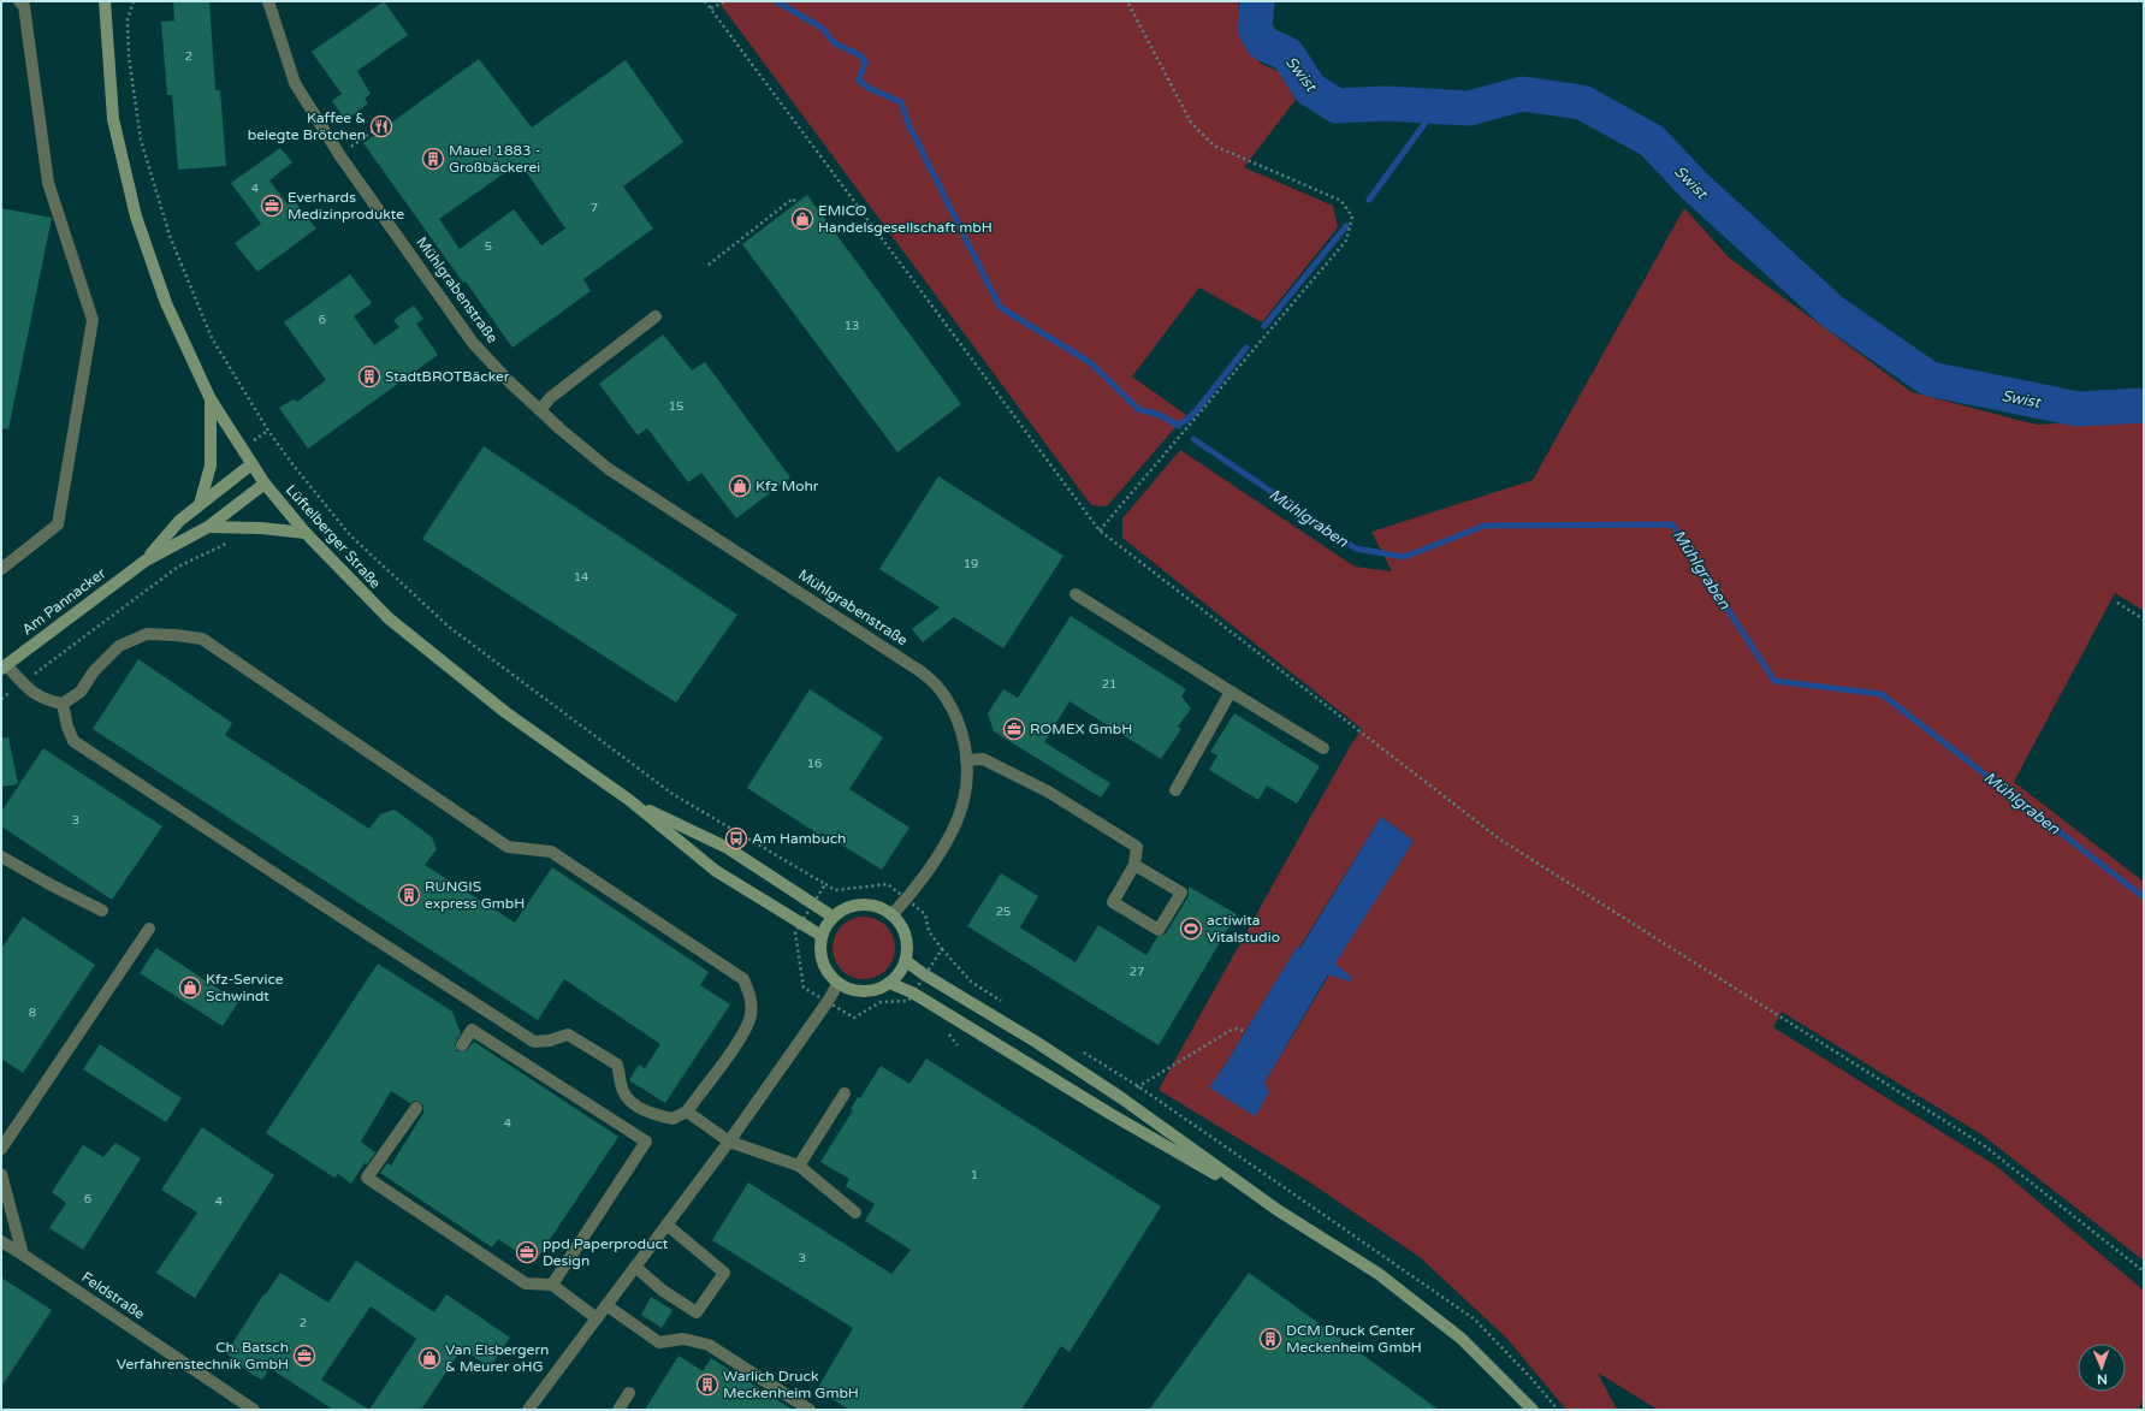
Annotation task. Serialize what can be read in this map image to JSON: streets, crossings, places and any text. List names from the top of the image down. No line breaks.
{"streets":{"main road":["Lüftelberger Straße","Am Pannacker"],"street":["Mühlgrabenstraße","Feldstraße"]},"crossings":[["Mühlgrabenstraße","Lüftelberger Straße"],["Lüftelberger Straße","Am Pannacker"]],"water":["Swist","Mühlgraben"],"places":{"restaurant":["Kaffee & belegte Brötchen"],"building":["Mauel 1883 - Großbäckerei","StadtBROTBäcker","RUNGIS express GmbH","DCM Druck Center Meckenheim GmbH","Warlich Druck Meckenheim GmbH"],"office":["Everhards Medizinprodukte","ROMEX GmbH","ppd Paperproduct Design","Ch. Batsch Verfahrenstechnik GmbH"],"shop":["EMICO Handelsgesellschaft mbH","Kfz Mohr","Kfz-Service Schwindt","Van Elsbergern & Meurer oHG"],"bus stop":["Am Hambuch"],"sports":["actiwita Vitalstudio"]},"house_numbers":["2","4","7","5","6","13","15","19","14","21","16","3","25","27","8","4","1","6","4","3","2"],"north":"bottom"}
